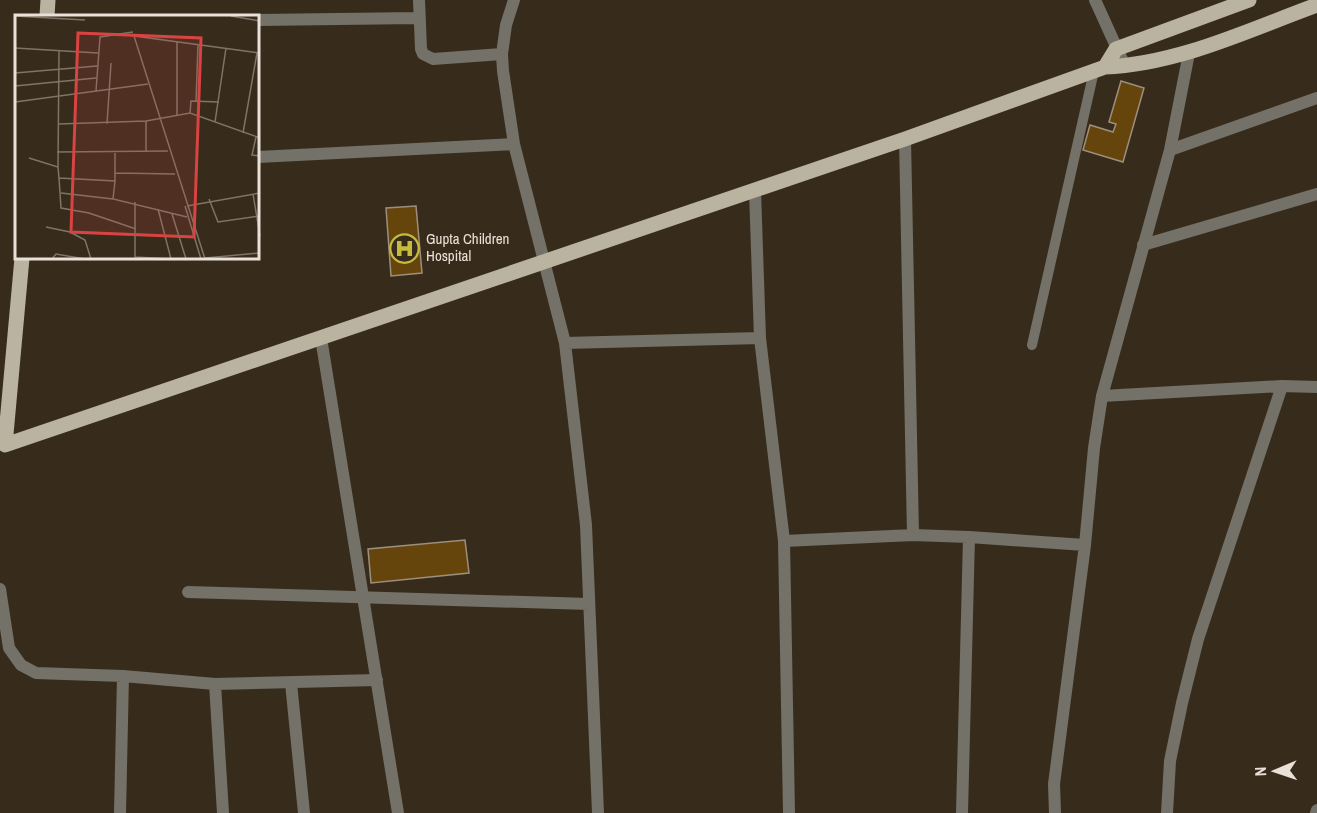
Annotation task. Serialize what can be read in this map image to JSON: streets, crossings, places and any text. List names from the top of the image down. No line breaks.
{"places":{"hospital":["Gupta Children Hospital"]},"north":"left"}
